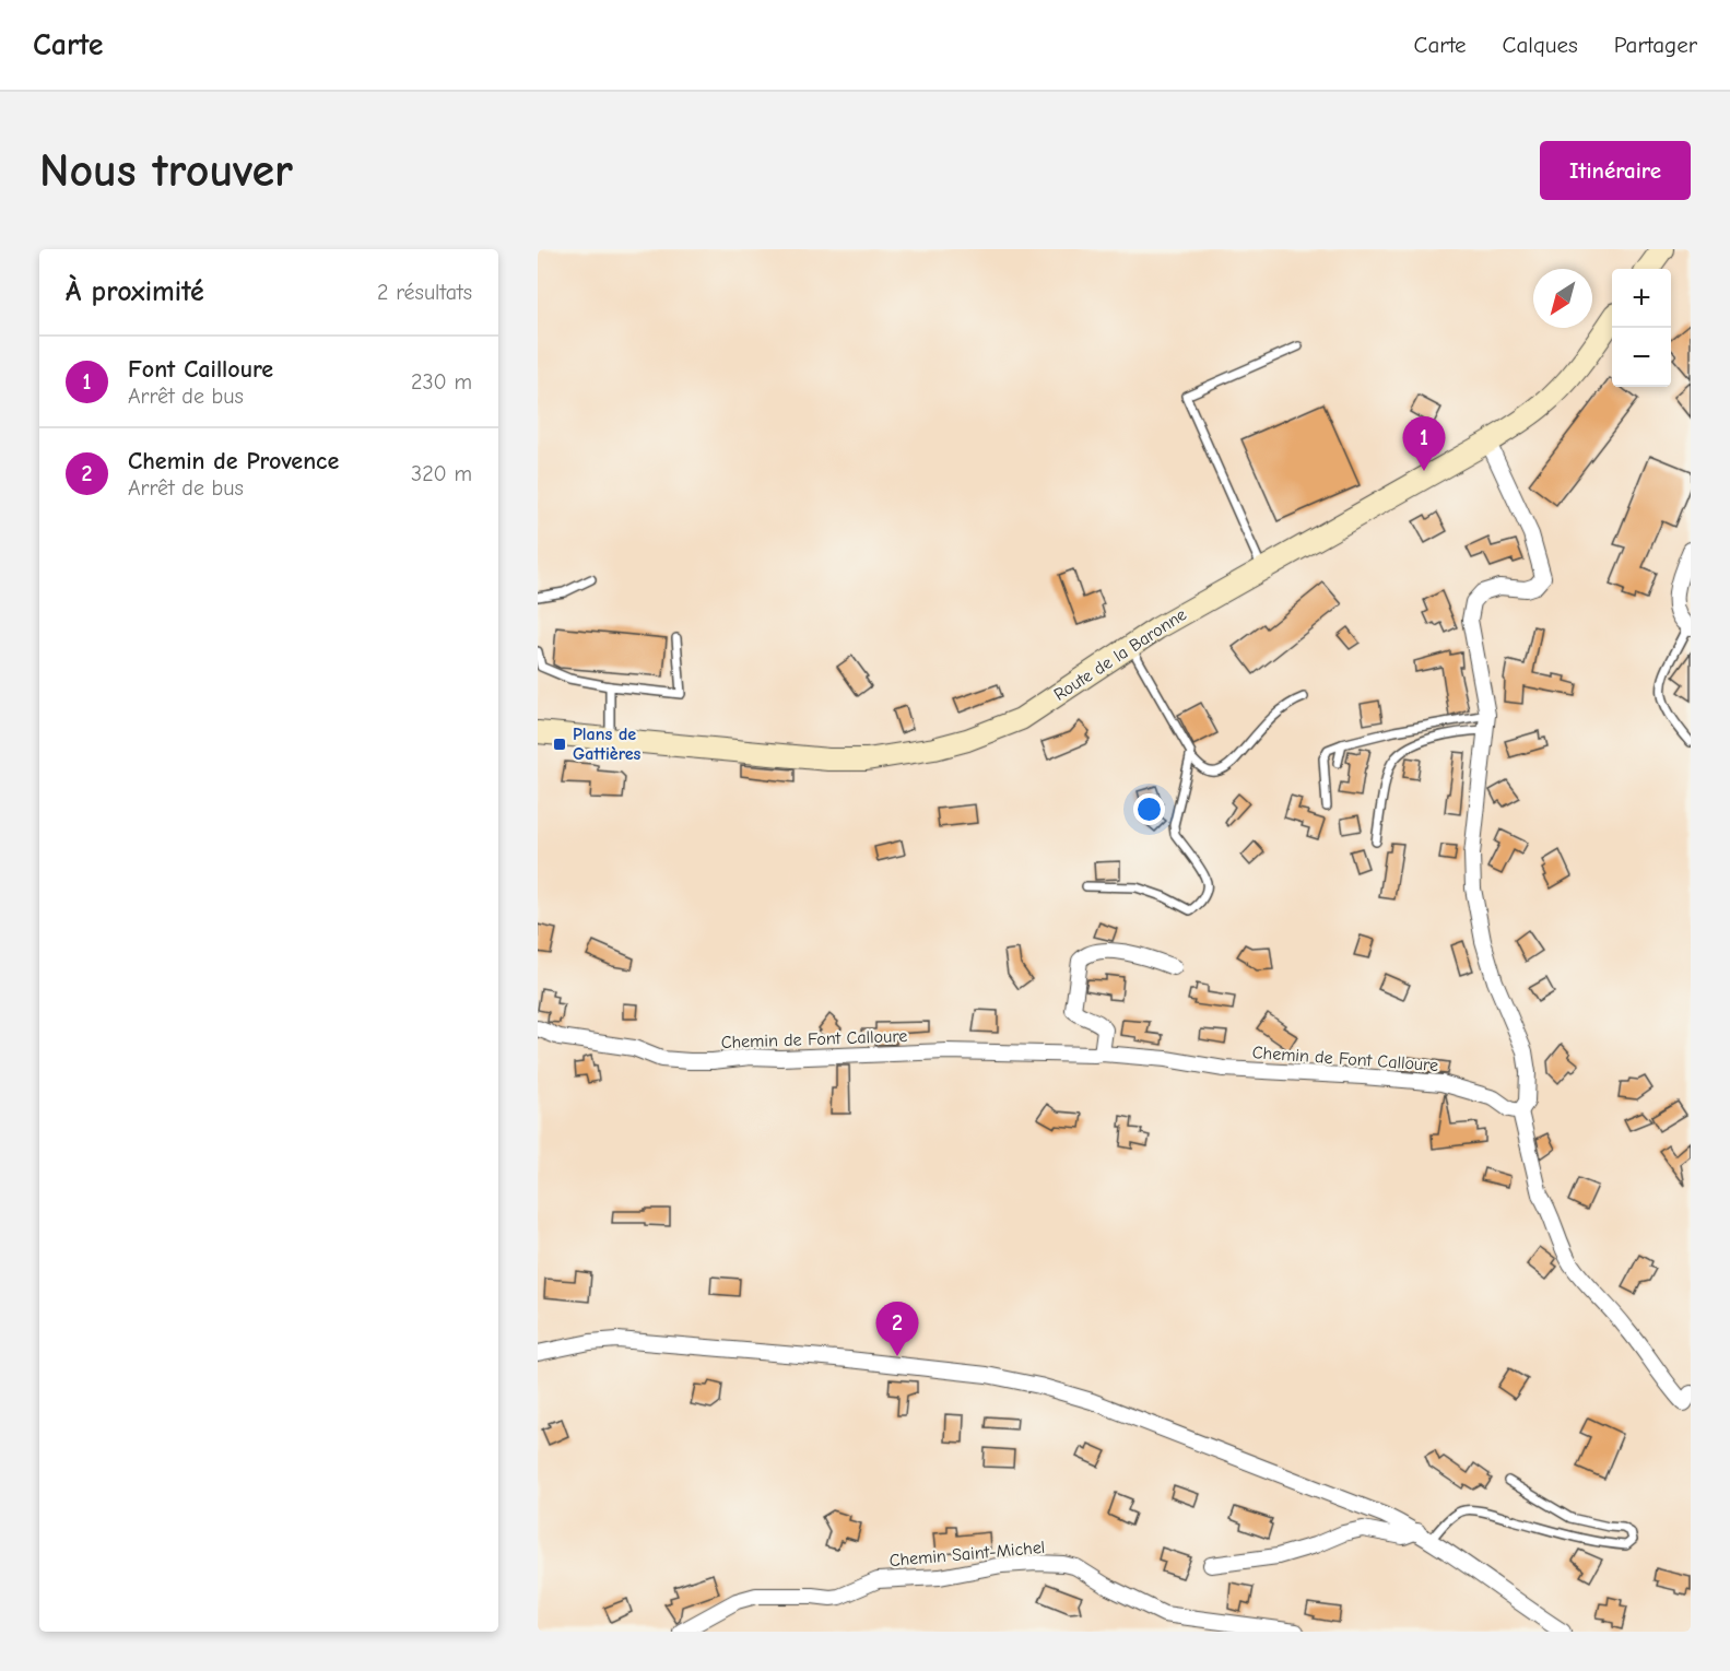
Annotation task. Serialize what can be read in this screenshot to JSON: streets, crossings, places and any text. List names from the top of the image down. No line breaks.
{"streets":{"main road":["Route de la Baronne"],"street":["Chemin de Font Calloure","Chemin Saint-Michel"]},"places":{"transit":["Plans de Gattières"]},"north":"bottom left","page":{"header":"Carte","nav":["Carte","Calques","Partager"],"buttons":"Itinéraire","title":"Nous trouver","heading":["À proximité","2 résultats"],"map_buttons":["+","−"],"list":[{"mark":"1","name":"Font Cailloure","note":"Arrêt de bus","value":"230 m"},{"mark":"2","name":"Chemin de Provence","note":"Arrêt de bus","value":"320 m"}],"pins":["1","2"]}}
